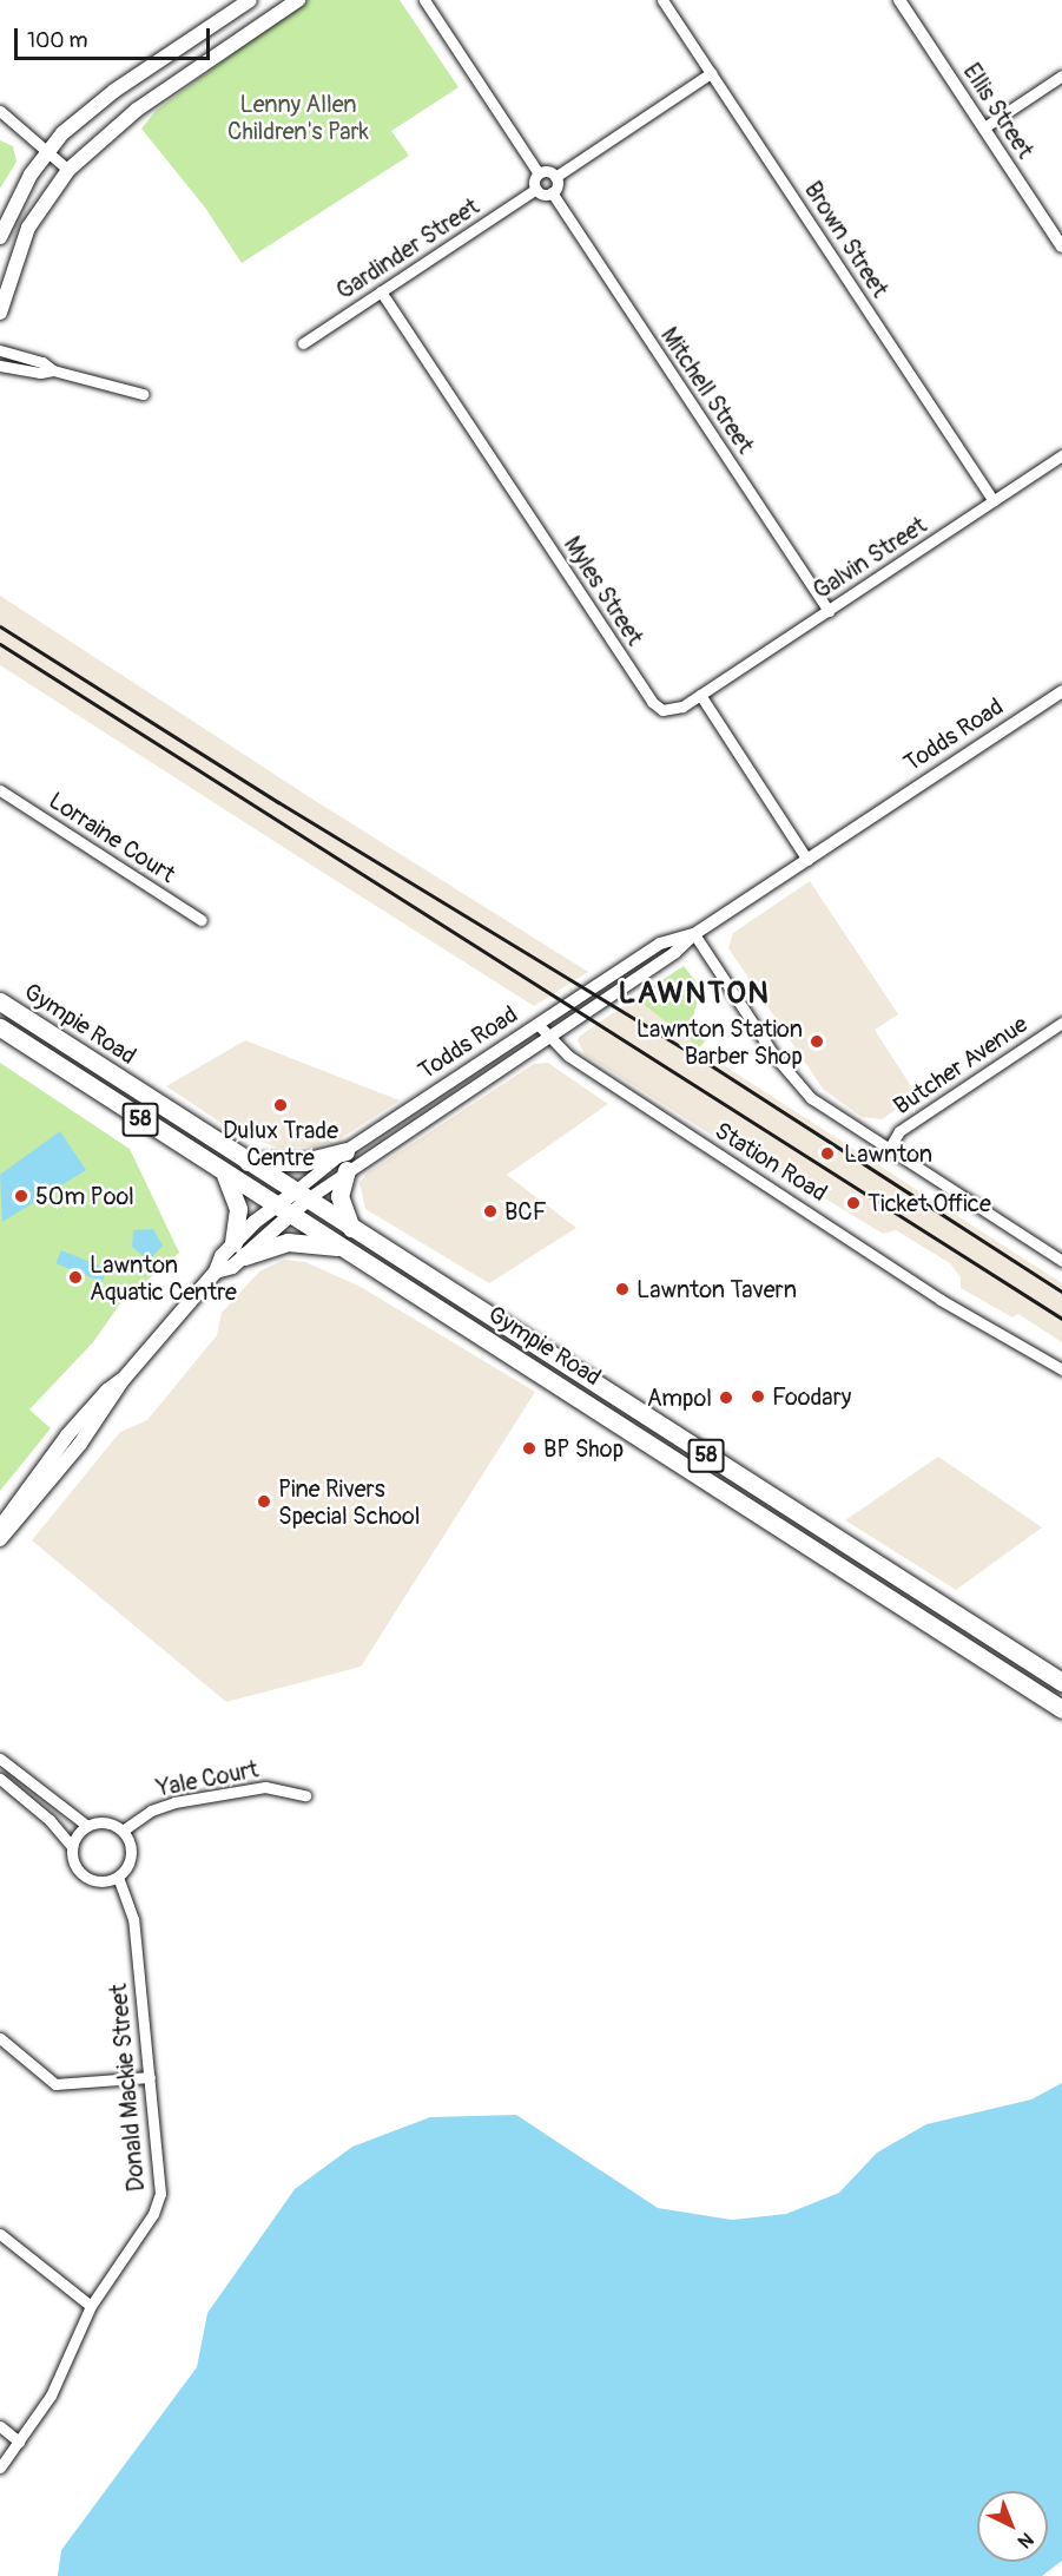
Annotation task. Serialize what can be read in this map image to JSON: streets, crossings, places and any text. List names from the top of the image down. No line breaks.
{"streets":{"highway":["Gympie Road","58"],"main road":["Todds Road"],"street":["Ellis Street","Brown Street","Gardinder Street","Mitchell Street","Galvin Street","Myles Street","Lorraine Court","Butcher Avenue","Station Road","Yale Court","Donald Mackie Street"]},"crossings":[["Brown Street","Galvin Street"],["Gardinder Street","Myles Street"],["Mitchell Street","Galvin Street"],["Galvin Street","Myles Street"],["Todds Road","Gympie Road"],["Todds Road","Station Road"],["Yale Court","Donald Mackie Street"]],"districts":["LAWNTON"],"parks":["Lenny Allen Children's Park"],"places":["Lawnton Station Barber Shop","Dulux Trade Centre","Lawnton","50m Pool","Ticket Office","BCF","Lawnton Aquatic Centre","Lawnton Tavern","Foodary","Ampol","BP Shop","Pine Rivers Special School"],"scale_bar":"100 m","north":"bottom right"}
